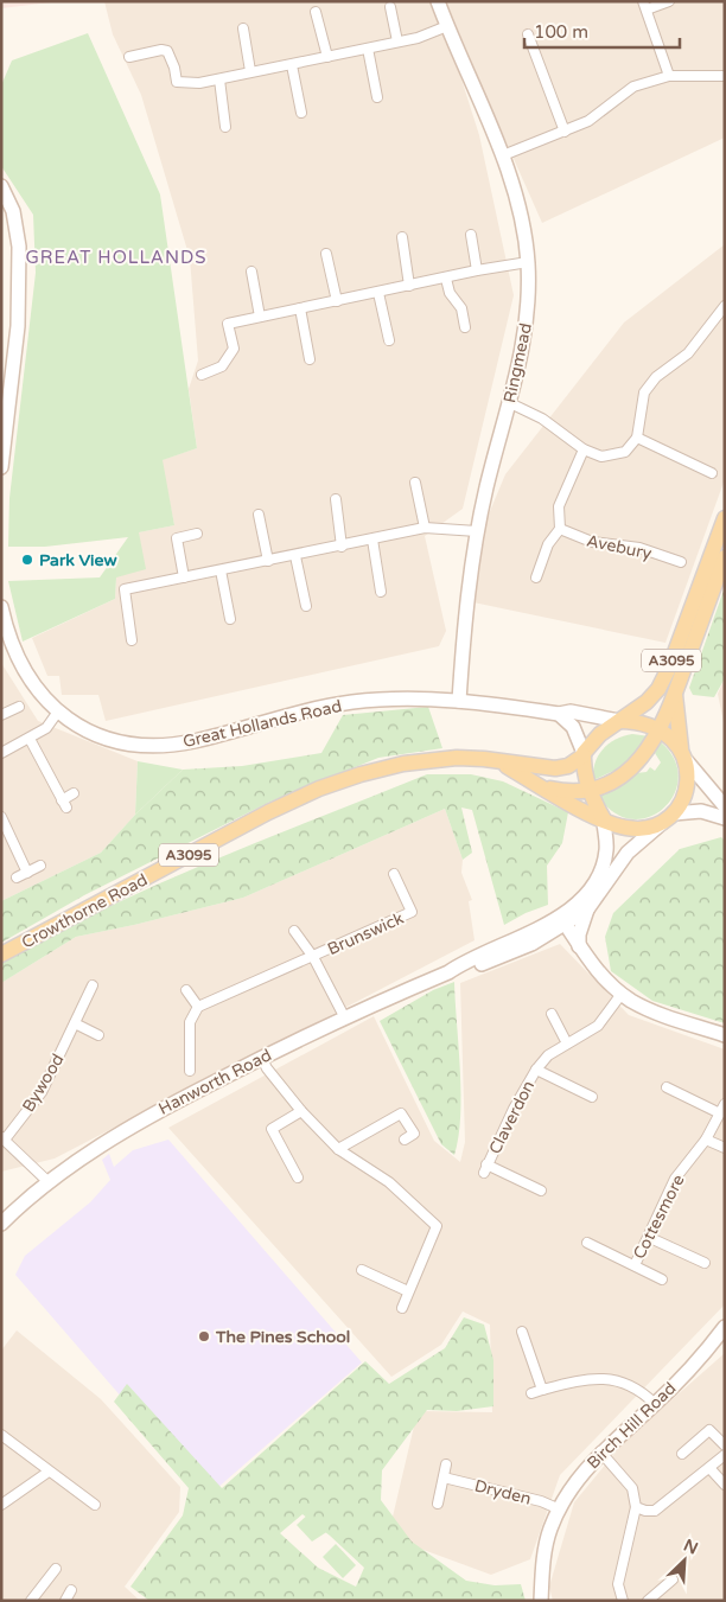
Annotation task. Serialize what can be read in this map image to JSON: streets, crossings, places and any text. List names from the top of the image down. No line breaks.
{"streets":{"main road":["A3095","Crowthorne Road"],"street":["Ringmead","Avebury","Great Hollands Road","Brunswick","Hanworth Road","Bywood","Claverdon","Cottesmore","Birch Hill Road","Dryden"]},"crossings":[["Ringmead","Great Hollands Road"],["A3095","Great Hollands Road"],["A3095","Crowthorne Road"],["Crowthorne Road","Hanworth Road"],["Brunswick","Hanworth Road"],["Hanworth Road","Bywood"],["Birch Hill Road","Dryden"]],"districts":["GREAT HOLLANDS"],"places":["Park View","The Pines School"],"scale_bar":"100 m","north":"top right"}
